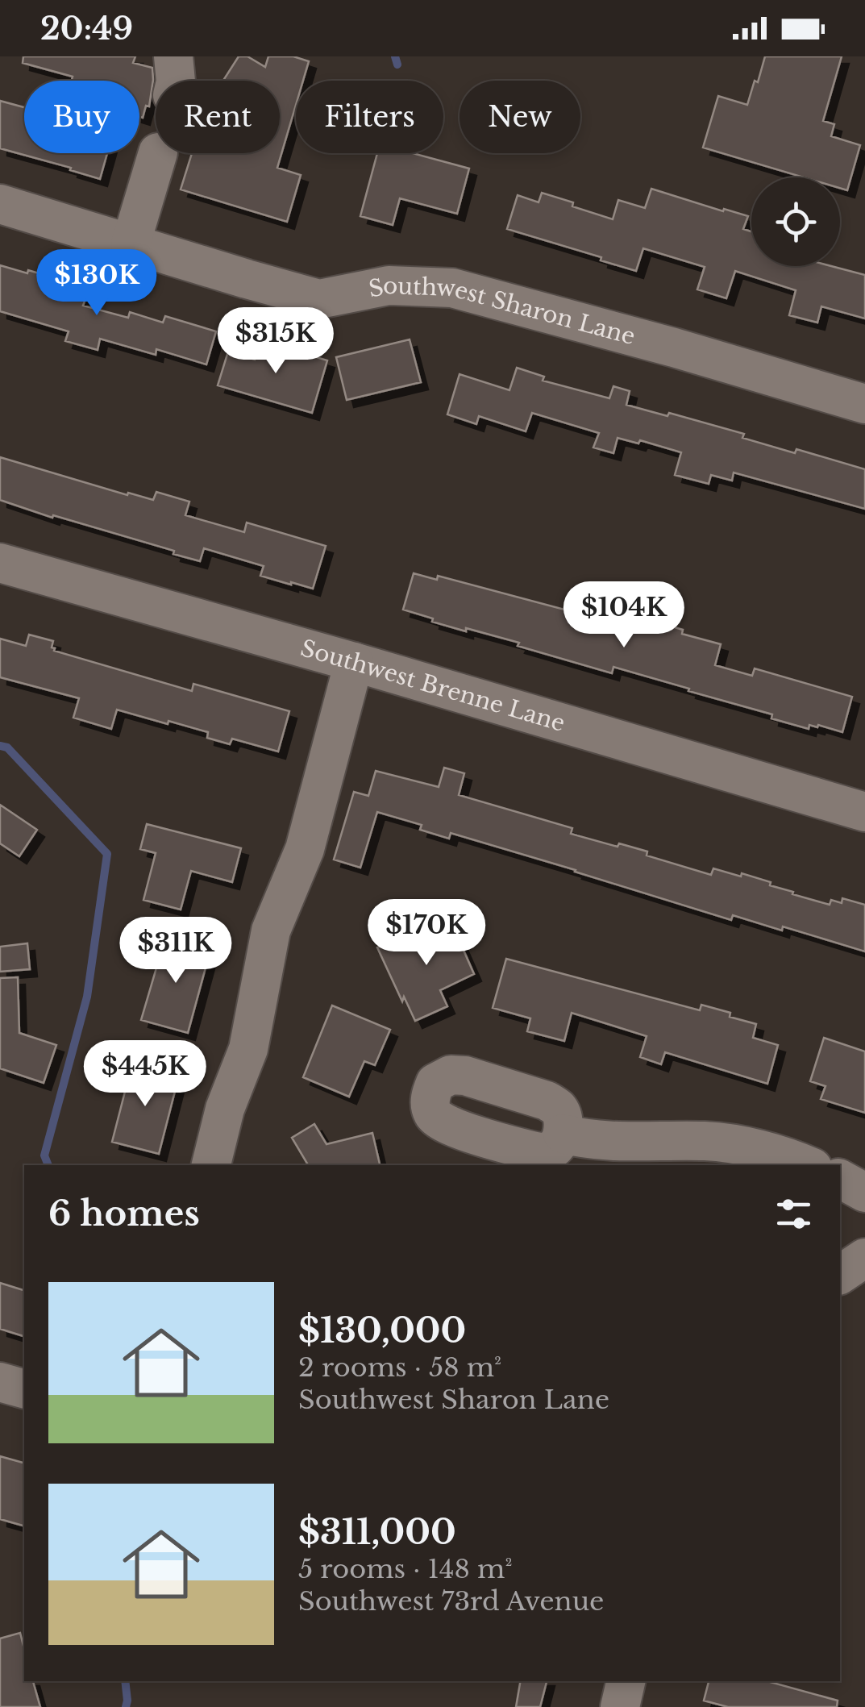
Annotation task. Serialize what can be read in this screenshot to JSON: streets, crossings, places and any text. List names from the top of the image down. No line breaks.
{"streets":{"street":["Southwest Sharon Lane","Southwest Brenne Lane"]},"page":{"status":"20:49","chip":["Buy","Rent","Filters","New"],"price":["$130K","$315K","$104K","$170K","$311K","$445K"],"heading":"6 homes","list":[{"name":"$130,000","note":"2 rooms · 58 m² · Southwest Sharon Lane"},{"name":"$311,000","note":"5 rooms · 148 m² · Southwest 73rd Avenue"}]}}
